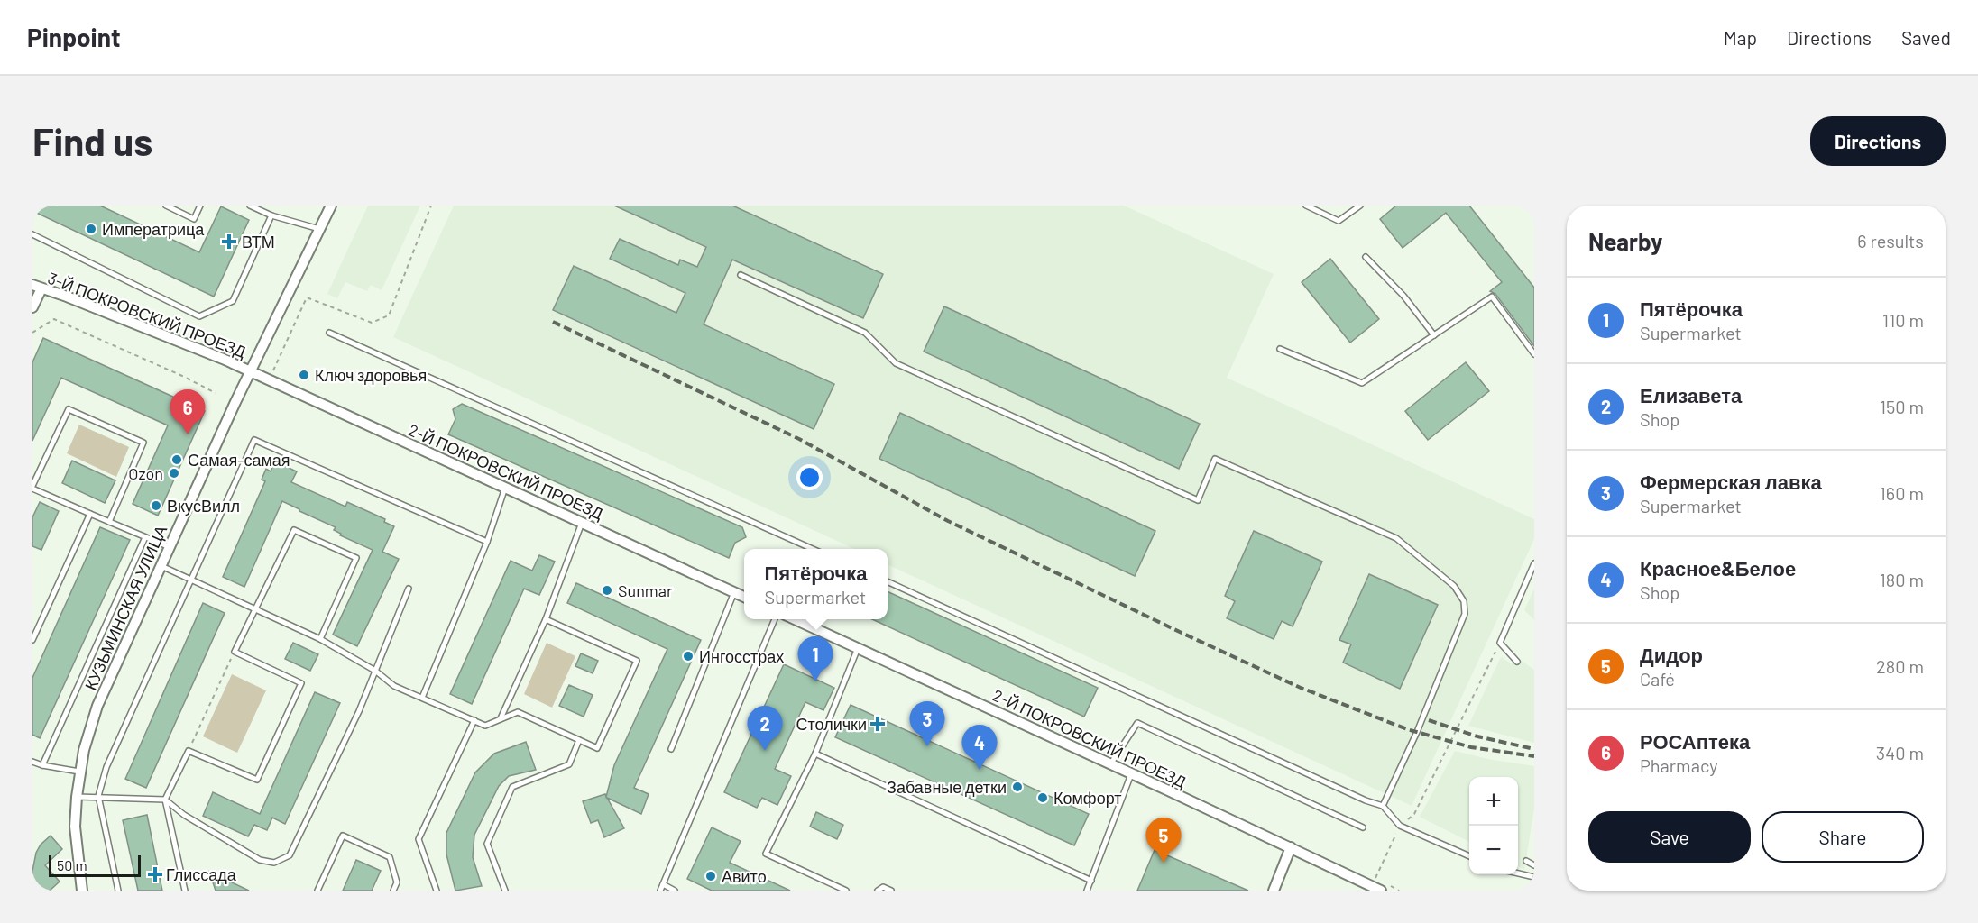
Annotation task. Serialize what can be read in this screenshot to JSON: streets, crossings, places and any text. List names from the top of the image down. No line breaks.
{"streets":{"street":["3-Й ПОКРОВСКИЙ ПРОЕЗД","2-Й ПОКРОВСКИЙ ПРОЕЗД","КУЗЬМИНСКАЯ УЛИЦА"]},"crossings":[["3-Й ПОКРОВСКИЙ ПРОЕЗД","2-Й ПОКРОВСКИЙ ПРОЕЗД"],["3-Й ПОКРОВСКИЙ ПРОЕЗД","КУЗЬМИНСКАЯ УЛИЦА"],["2-Й ПОКРОВСКИЙ ПРОЕЗД","КУЗЬМИНСКАЯ УЛИЦА"]],"places":{"other":["Императрица","Ключ здоровья","Самая-самая","Ozon","ВкусВилл","Sunmar","Ингосстрах","Забавные детки","Комфорт","Авито"],"health":["ВТМ","Столички","Глиссада"]},"scale_bar":"50 m","page":{"header":"Pinpoint","nav":["Map","Directions","Saved"],"buttons":["Directions",["Save","Share"]],"title":"Find us","heading":["Nearby","6 results"],"list":[{"mark":"1","name":"Пятёрочка","note":"Supermarket","value":"110 m"},{"mark":"2","name":"Елизавета","note":"Shop","value":"150 m"},{"mark":"3","name":"Фермерская лавка","note":"Supermarket","value":"160 m"},{"mark":"4","name":"Красное&Белое","note":"Shop","value":"180 m"},{"mark":"5","name":"Дидор","note":"Café","value":"280 m"},{"mark":"6","name":"РОСАптека","note":"Pharmacy","value":"340 m"}],"pins":["6","1","3","2","4","5"],"popup":["Пятёрочка","Supermarket"],"map_buttons":["+","−"],"scale":"50 m"}}
